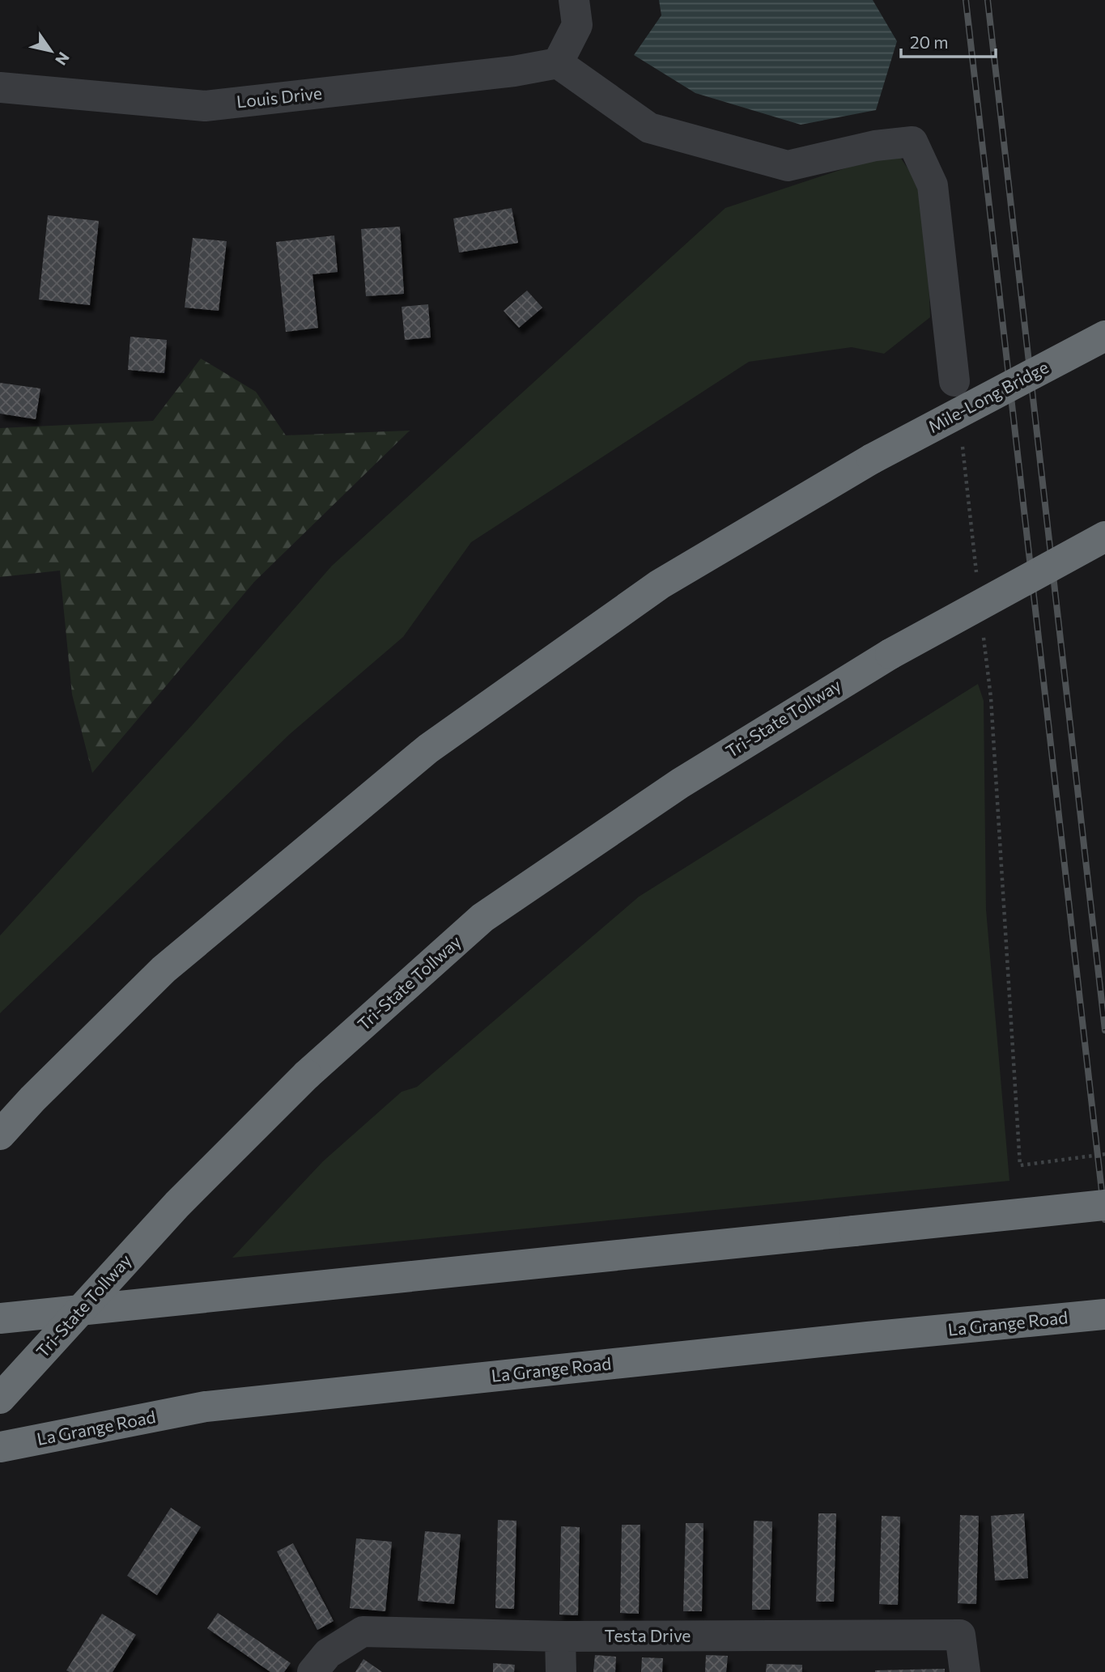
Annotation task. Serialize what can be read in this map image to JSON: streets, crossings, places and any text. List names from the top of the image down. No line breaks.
{"streets":{"highway":["Mile-Long Bridge","Tri-State Tollway","La Grange Road"],"street":["Louis Drive","Testa Drive"]},"scale_bar":"20 m","north":"bottom right"}
